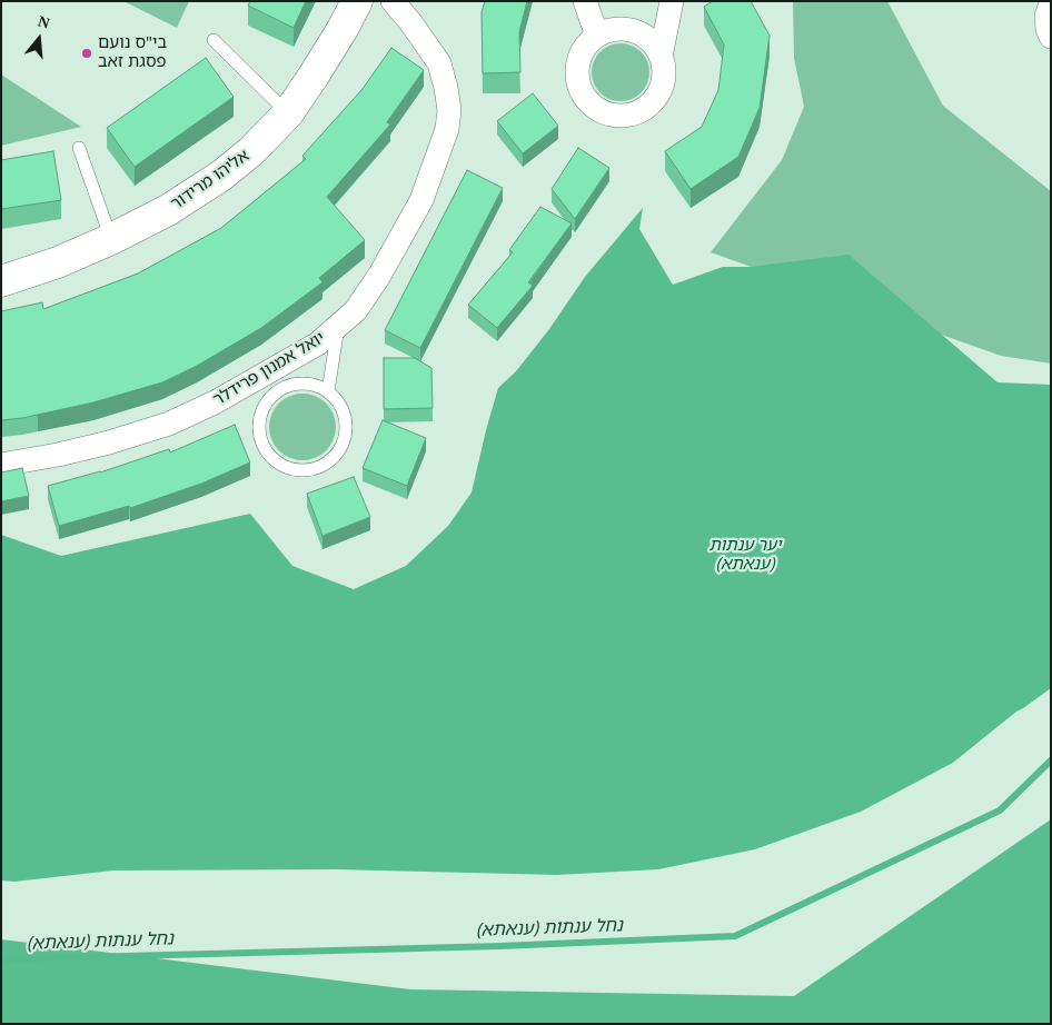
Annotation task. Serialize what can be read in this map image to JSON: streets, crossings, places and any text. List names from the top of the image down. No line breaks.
{"streets":{"street":["אליהו מרידור","יואל אמנון פרידלר"]},"water":["נחל ענתות (ענאתא)"],"parks":["יער ענתות (ענאתא)"],"places":["בי\"ס נועם פסגת זאב"],"north":"top"}
